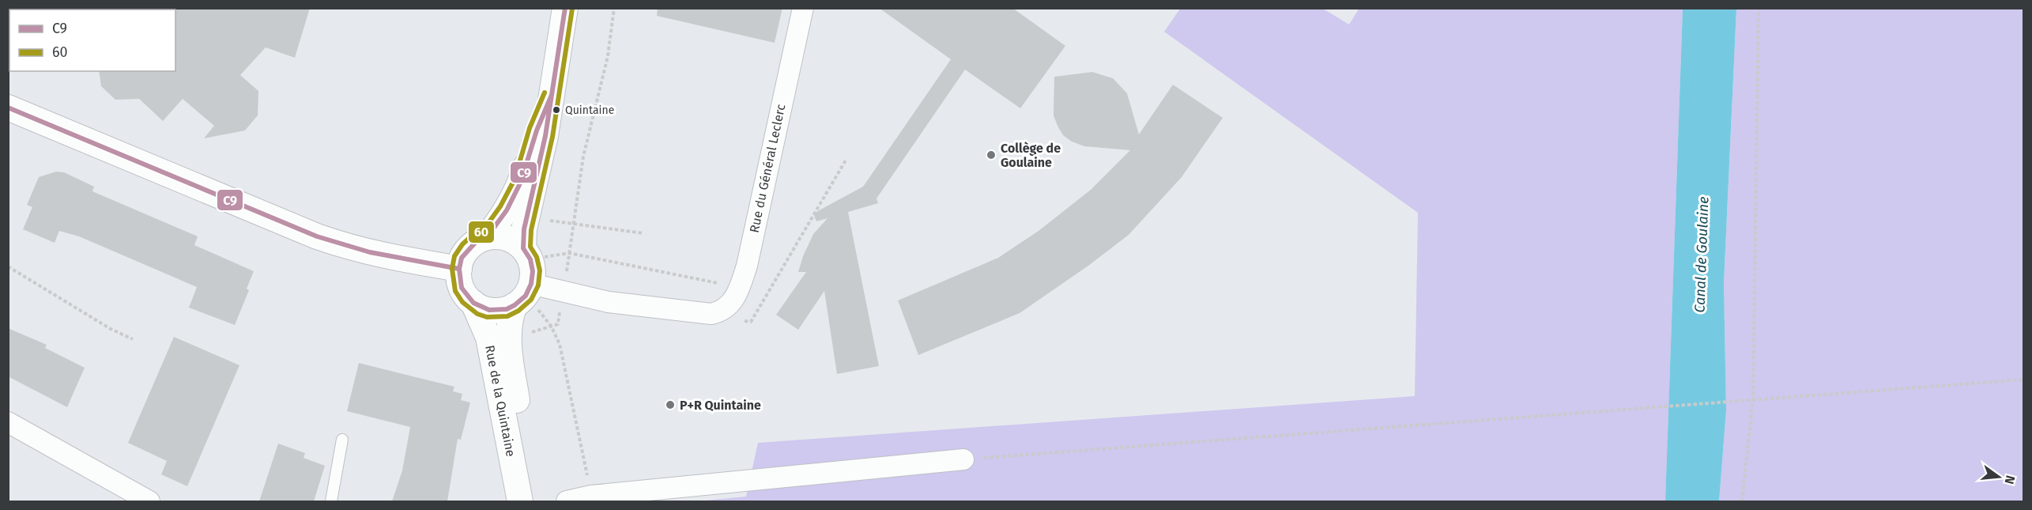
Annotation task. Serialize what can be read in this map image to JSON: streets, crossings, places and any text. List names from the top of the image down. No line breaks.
{"streets":{"street":["Rue du Général Leclerc","Rue de la Quintaine"]},"water":["Canal de Goulaine"],"places":["Quintaine","Collège de Goulaine","P+R Quintaine"],"lines":["transit line C9","transit line 60"],"legend":["C9","60"],"north":"right"}
